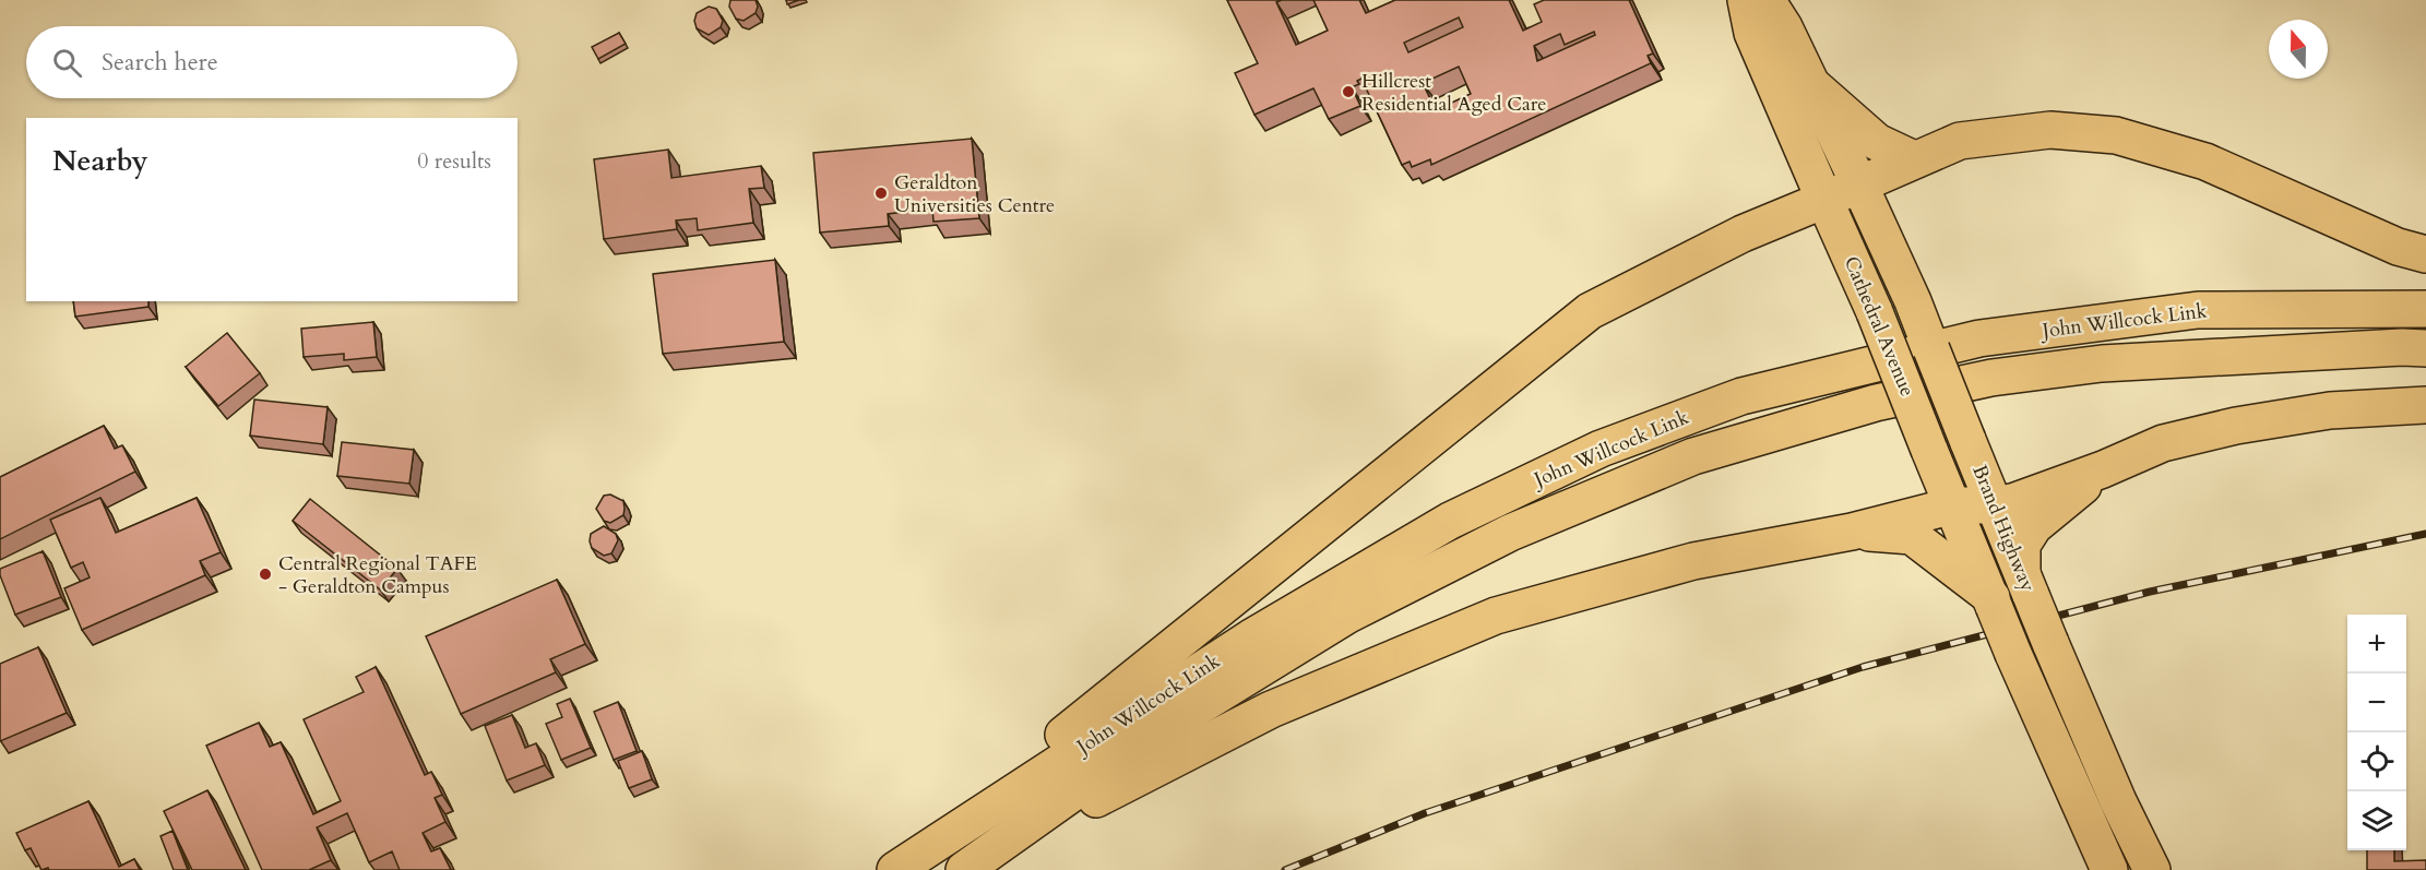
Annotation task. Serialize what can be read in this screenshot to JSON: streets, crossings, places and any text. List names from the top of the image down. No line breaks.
{"streets":{"main road":["John Willcock Link","Cathedral Avenue","Brand Highway"]},"places":["Hillcrest Residential Aged Care","Geraldton Universities Centre","Central Regional TAFE - Geraldton Campus"],"north":"top","page":{"search":"Search here","heading":["Nearby","0 results"],"map_buttons":["+","−"]}}
